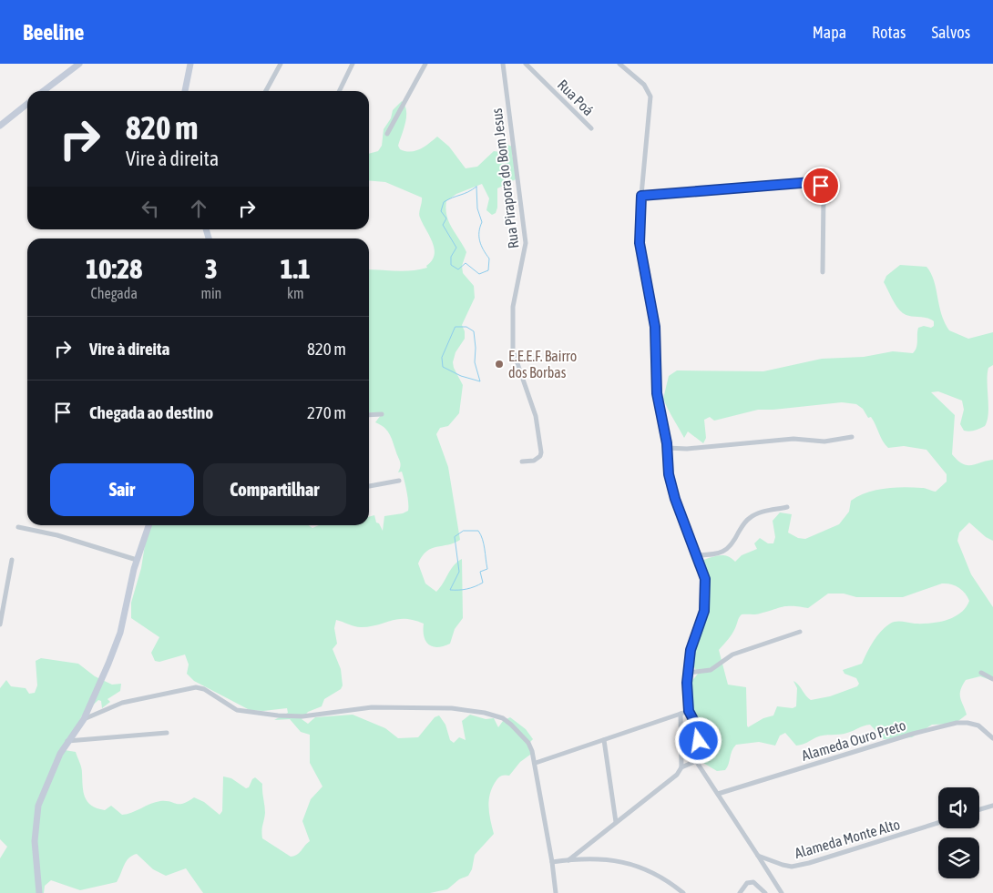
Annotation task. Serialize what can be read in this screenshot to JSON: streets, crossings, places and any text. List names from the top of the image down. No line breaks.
{"streets":{"street":["Rua Poá","Rua Pirapora do Bom Jesus","Alameda Ouro Preto","Alameda Monte Alto"]},"places":["E.E.E.F. Bairro dos Borbas"],"page":{"header":"Beeline","nav":["Mapa","Rotas","Salvos"],"turn":["820 m","Vire à direita"],"eta":["10:28","Chegada","3","min","1.1","km"],"list":[{"name":"Vire à direita","value":"820 m"},{"name":"Chegada ao destino","value":"270 m"}],"buttons":["Sair","Compartilhar"]}}
